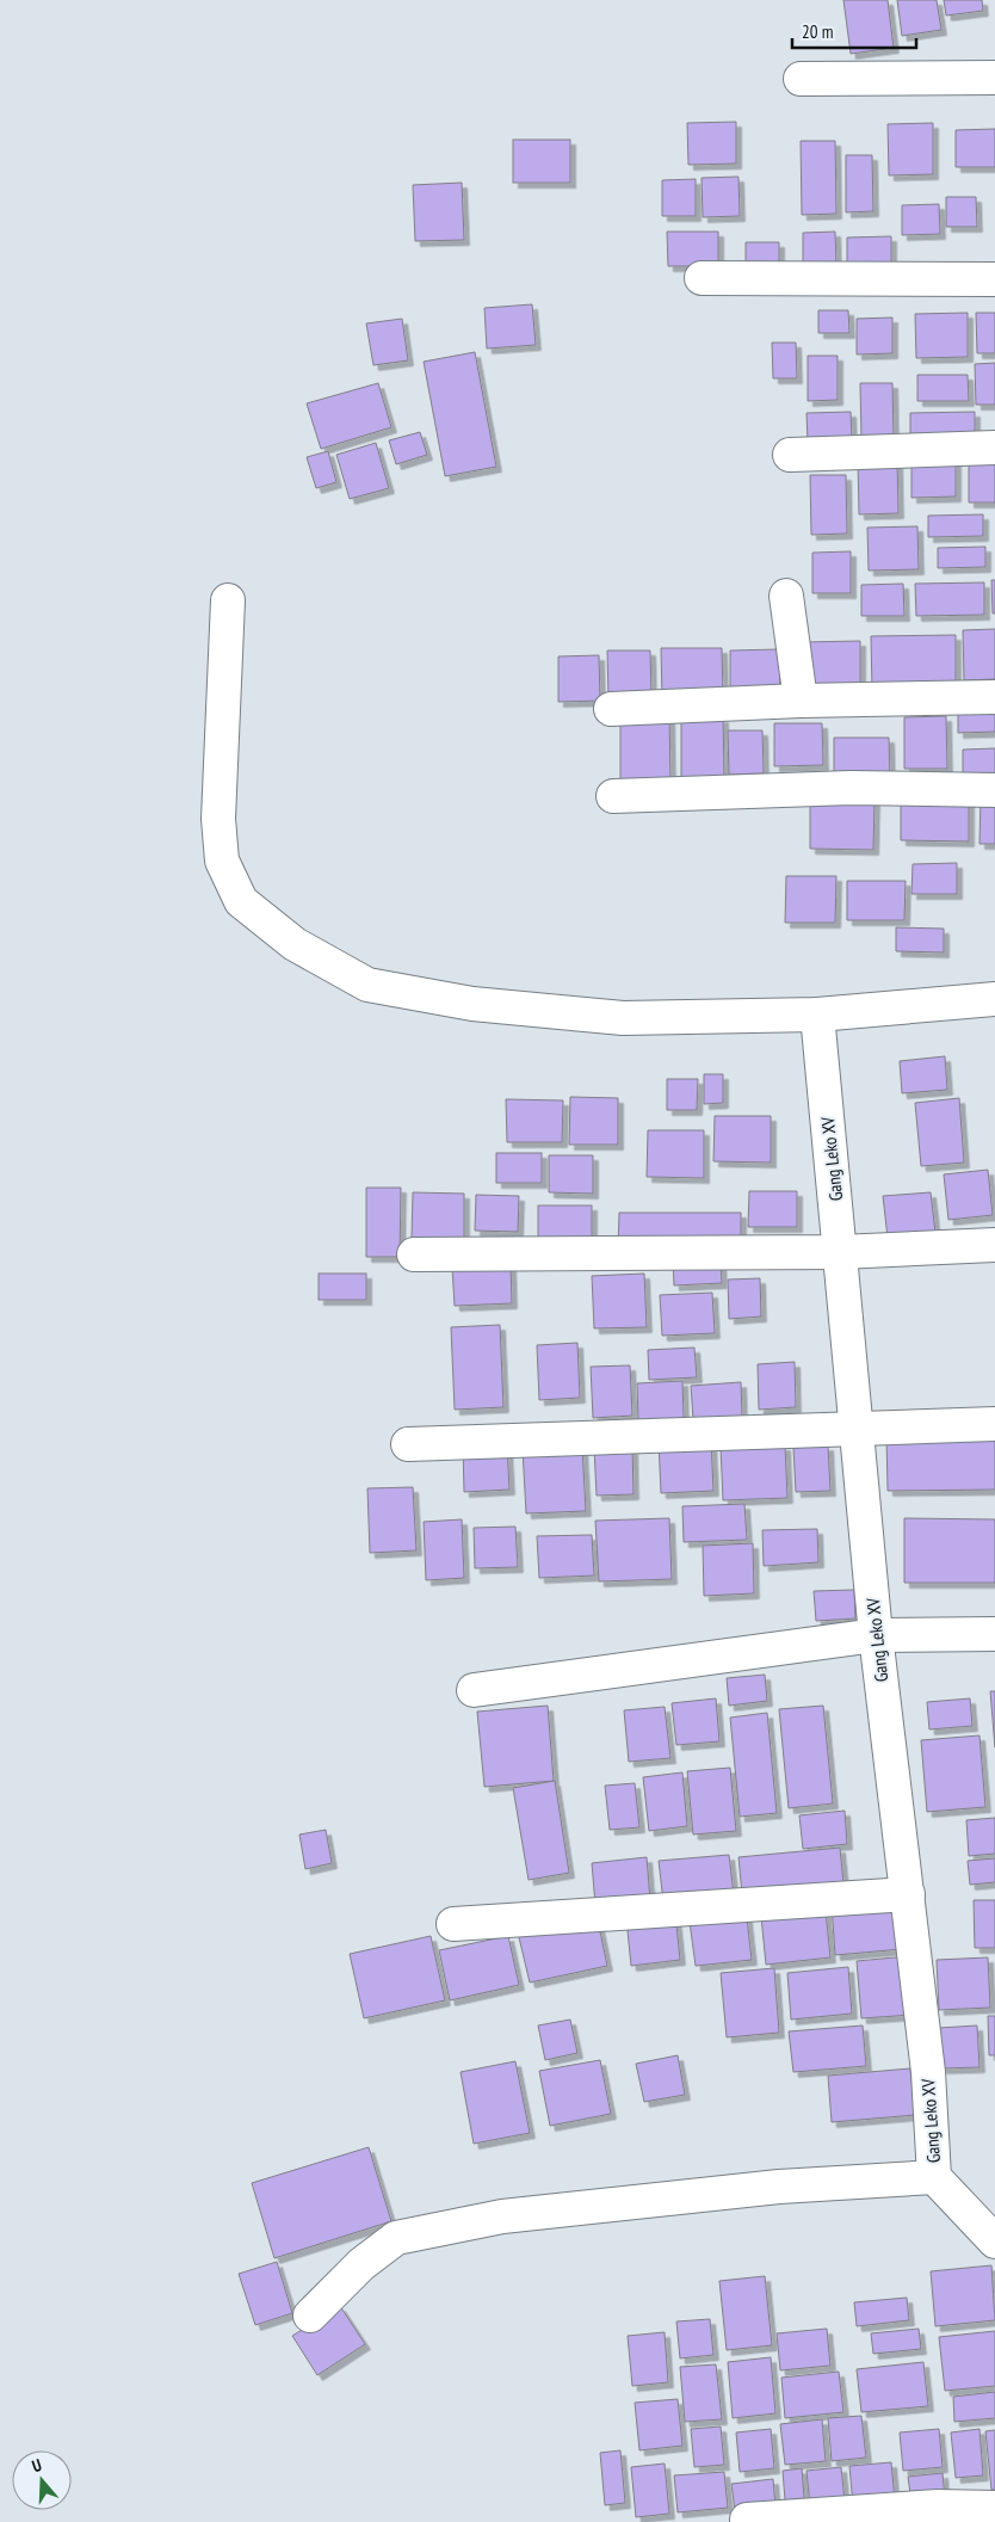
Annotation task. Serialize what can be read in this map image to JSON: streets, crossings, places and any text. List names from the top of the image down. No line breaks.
{"streets":{"street":["Gang Leko XV"]},"scale_bar":"20 m","north":"top"}
